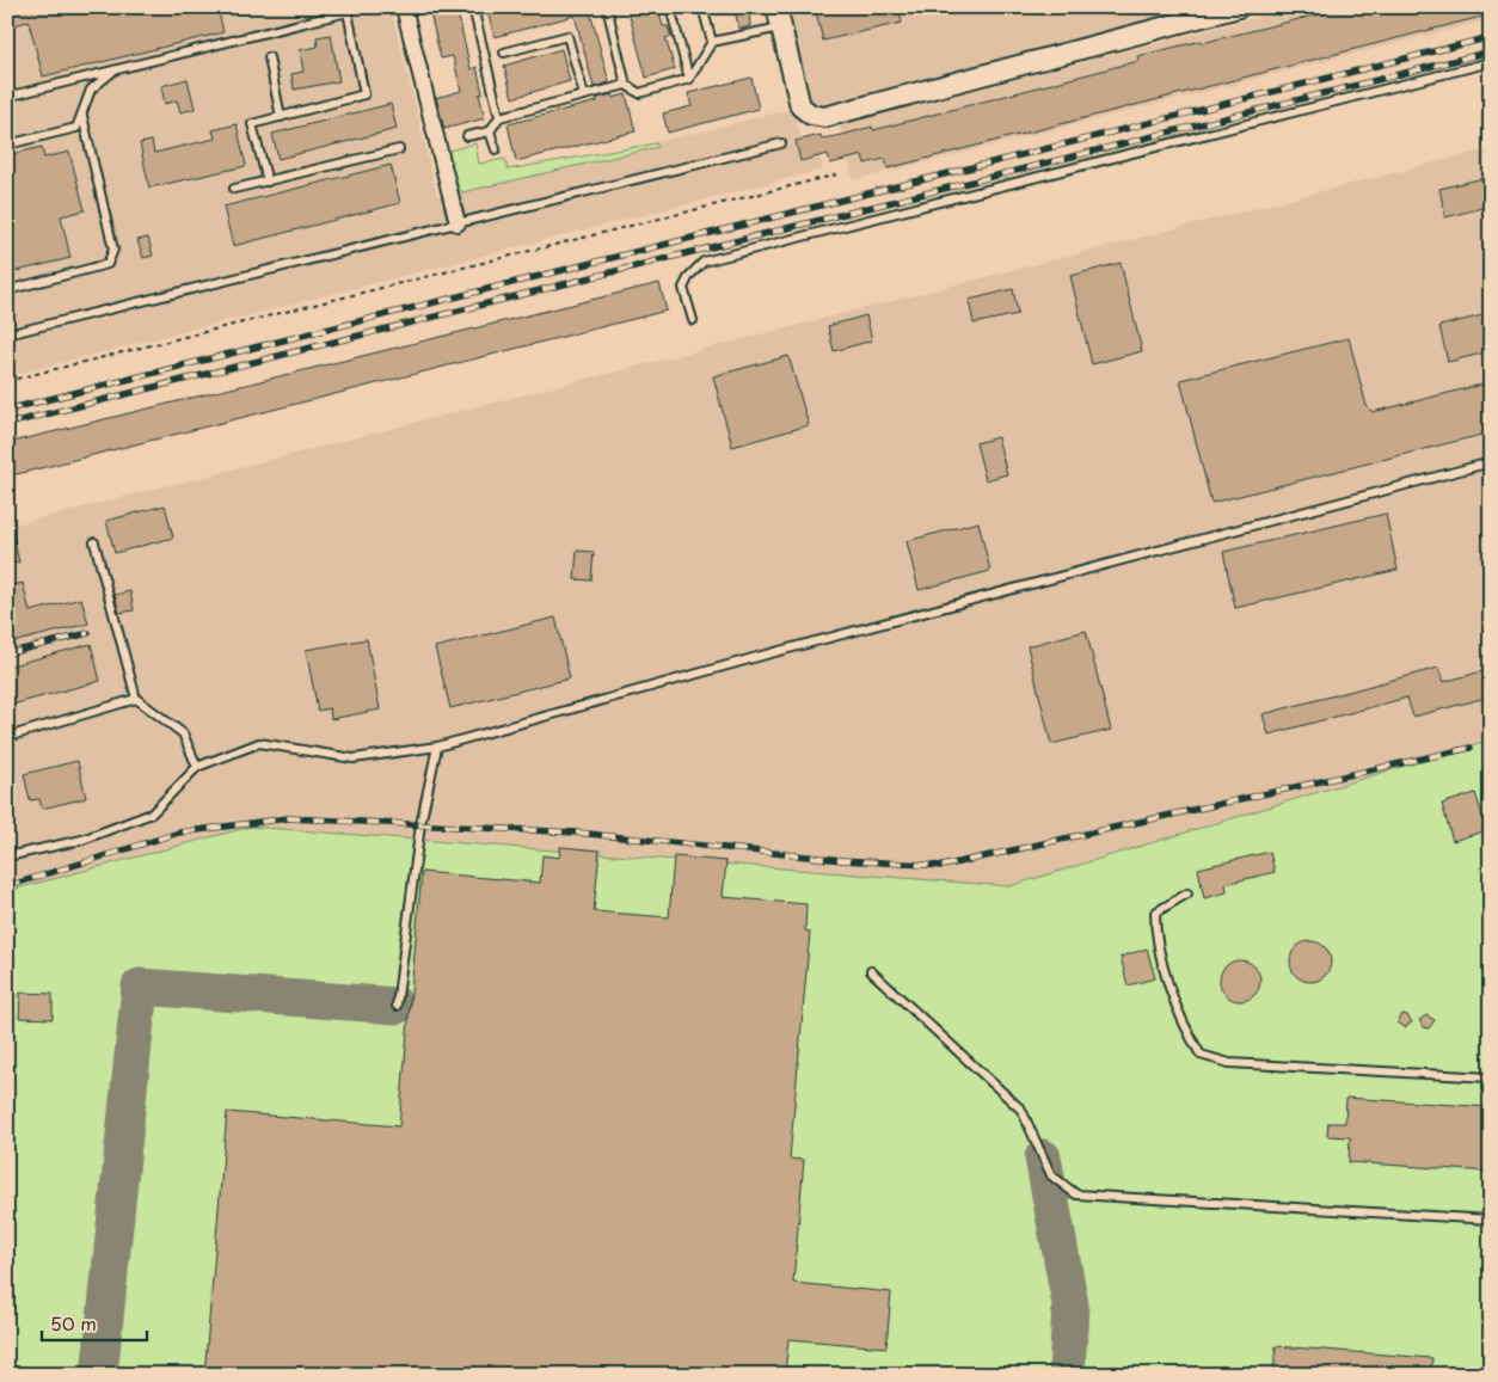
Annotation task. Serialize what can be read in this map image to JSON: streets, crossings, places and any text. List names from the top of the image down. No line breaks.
{"scale_bar":"50 m"}
